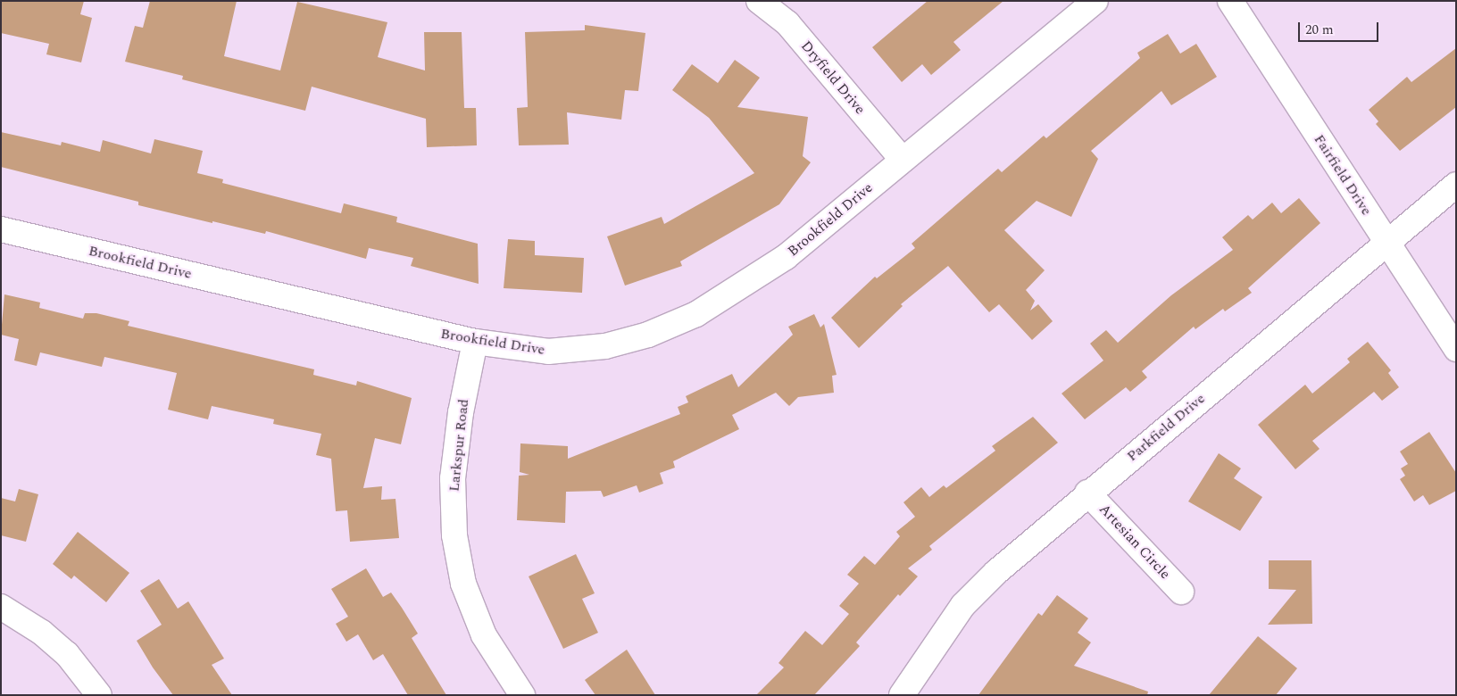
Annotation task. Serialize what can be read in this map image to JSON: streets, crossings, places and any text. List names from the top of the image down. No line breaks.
{"streets":{"street":["Dryfield Drive","Fairfield Drive","Brookfield Drive","Parkfield Drive","Larkspur Road","Artesian Circle"]},"crossings":[["Dryfield Drive","Brookfield Drive"],["Fairfield Drive","Parkfield Drive"],["Brookfield Drive","Larkspur Road"],["Parkfield Drive","Artesian Circle"]],"scale_bar":"20 m"}
